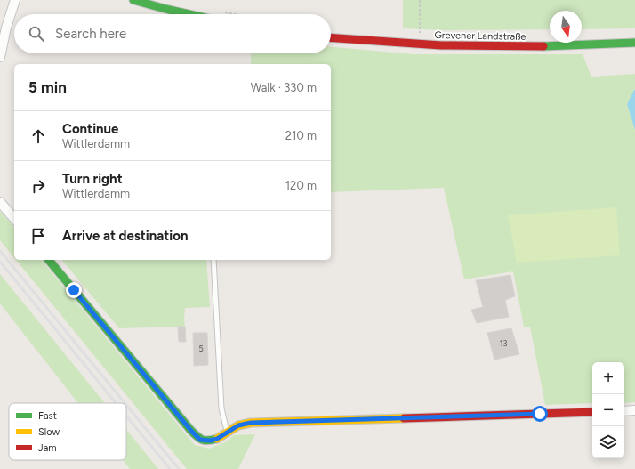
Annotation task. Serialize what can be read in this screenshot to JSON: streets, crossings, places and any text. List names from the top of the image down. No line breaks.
{"streets":{"street":["Grevener Landstraße"]},"house_numbers":["13","5"],"legend":["Fast","Slow","Jam"],"north":"bottom","page":{"search":"Search here","heading":["5 min","Walk · 330 m"],"list":[["Continue","Wittlerdamm","210 m"],["Turn right","Wittlerdamm","120 m"],"Arrive at destination"],"map_buttons":["+","−"]}}
